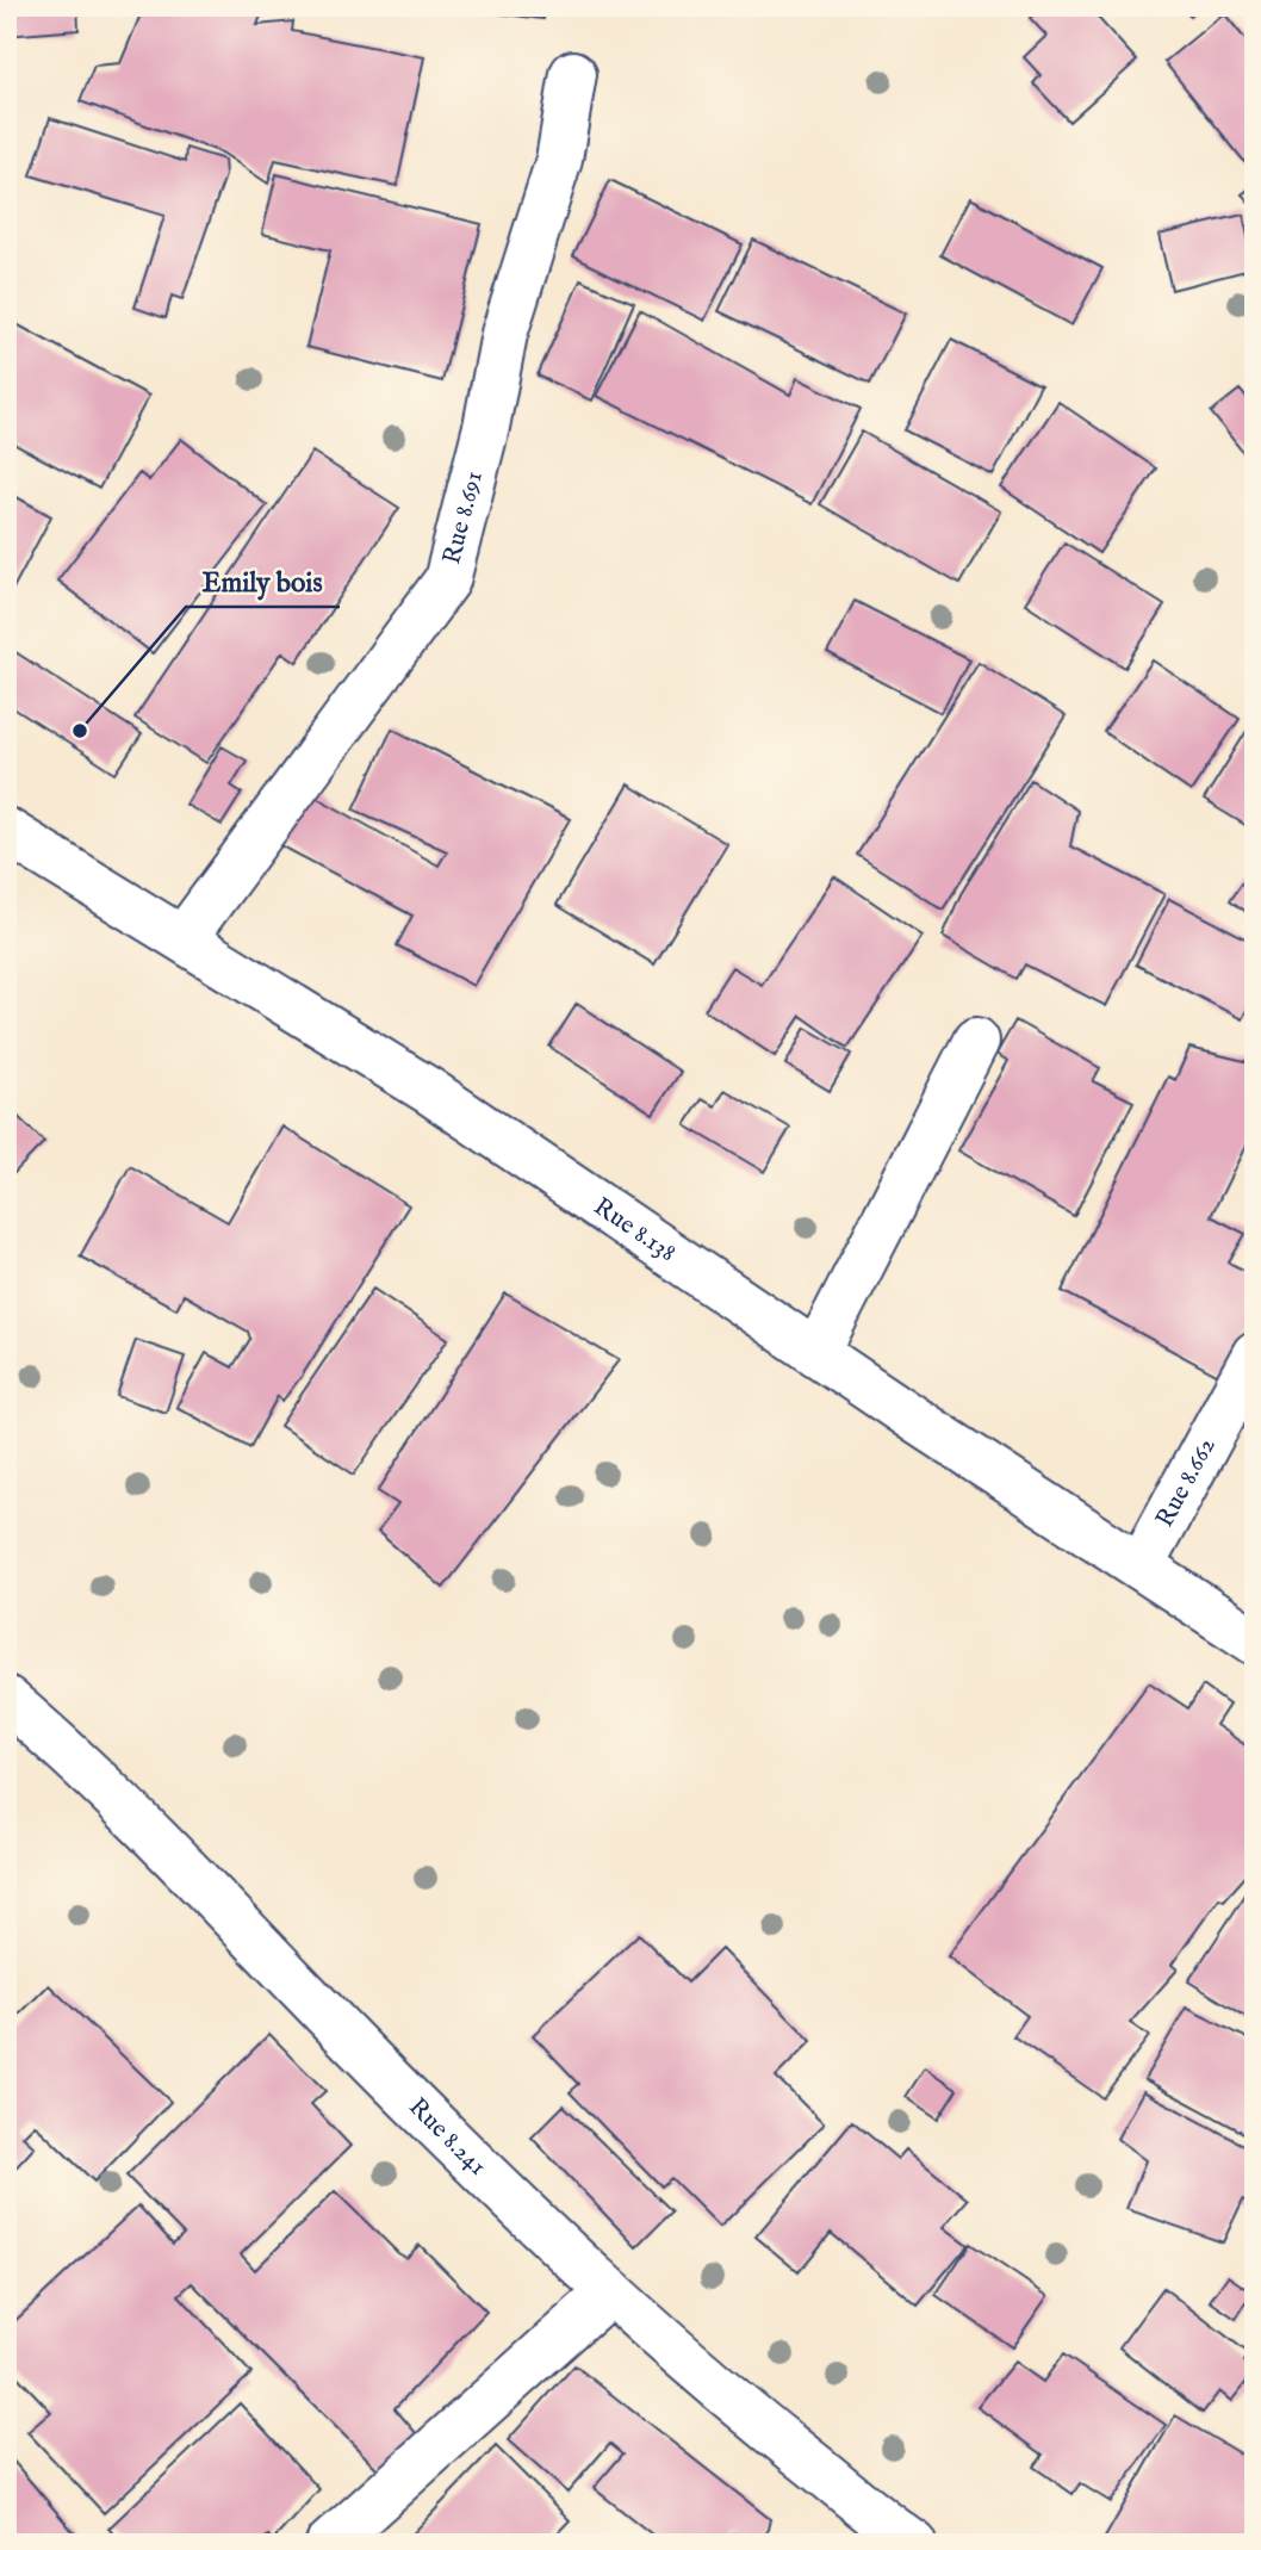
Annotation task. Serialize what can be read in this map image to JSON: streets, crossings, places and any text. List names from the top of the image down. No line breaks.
{"streets":{"street":["Rue 8.691","Rue 8.138","Rue 8.662","Rue 8.241"]},"crossings":[["Rue 8.691","Rue 8.138"],["Rue 8.138","Rue 8.662"]],"places":["Emily bois"]}
